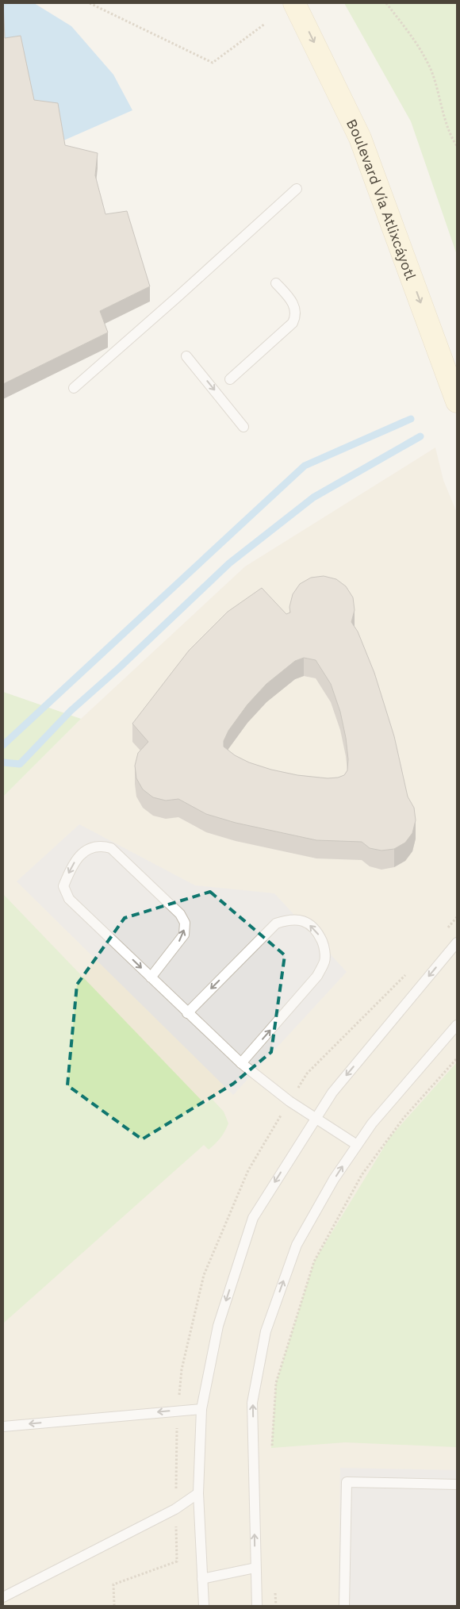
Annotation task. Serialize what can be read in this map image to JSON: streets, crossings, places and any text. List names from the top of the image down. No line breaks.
{"streets":{"main road":["Boulevard Vía Atlixcáyotl"]},"one_way":["Boulevard Vía Atlixcáyotl"]}
